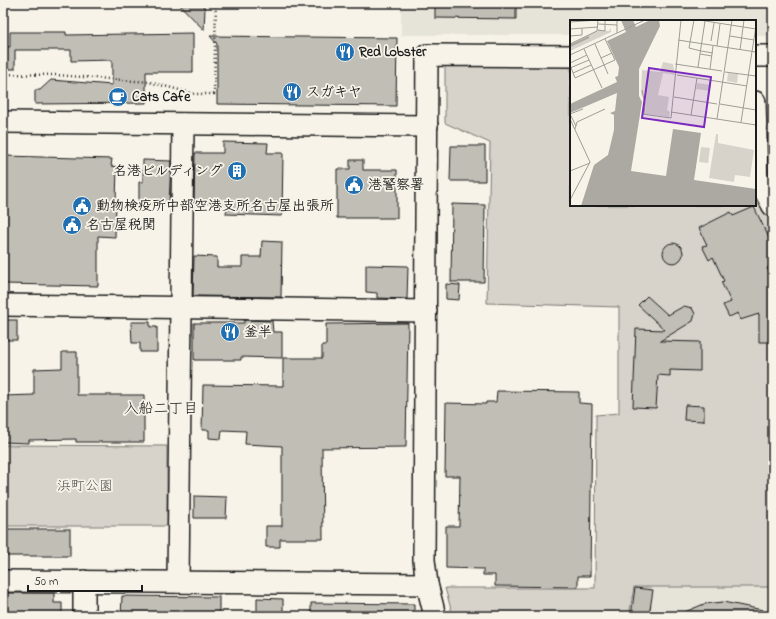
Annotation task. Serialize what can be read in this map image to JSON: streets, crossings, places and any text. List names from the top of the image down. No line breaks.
{"districts":["入船二丁目"],"parks":["浜町公園"],"places":{"restaurant":["Red Lobster","スガキヤ","釜半"],"cafe":["Cats Cafe"],"building":["名港ビルディング"],"public building":["港警察署","動物検疫所中部空港支所名古屋出張所","名古屋税関"]},"scale_bar":"50 m"}
